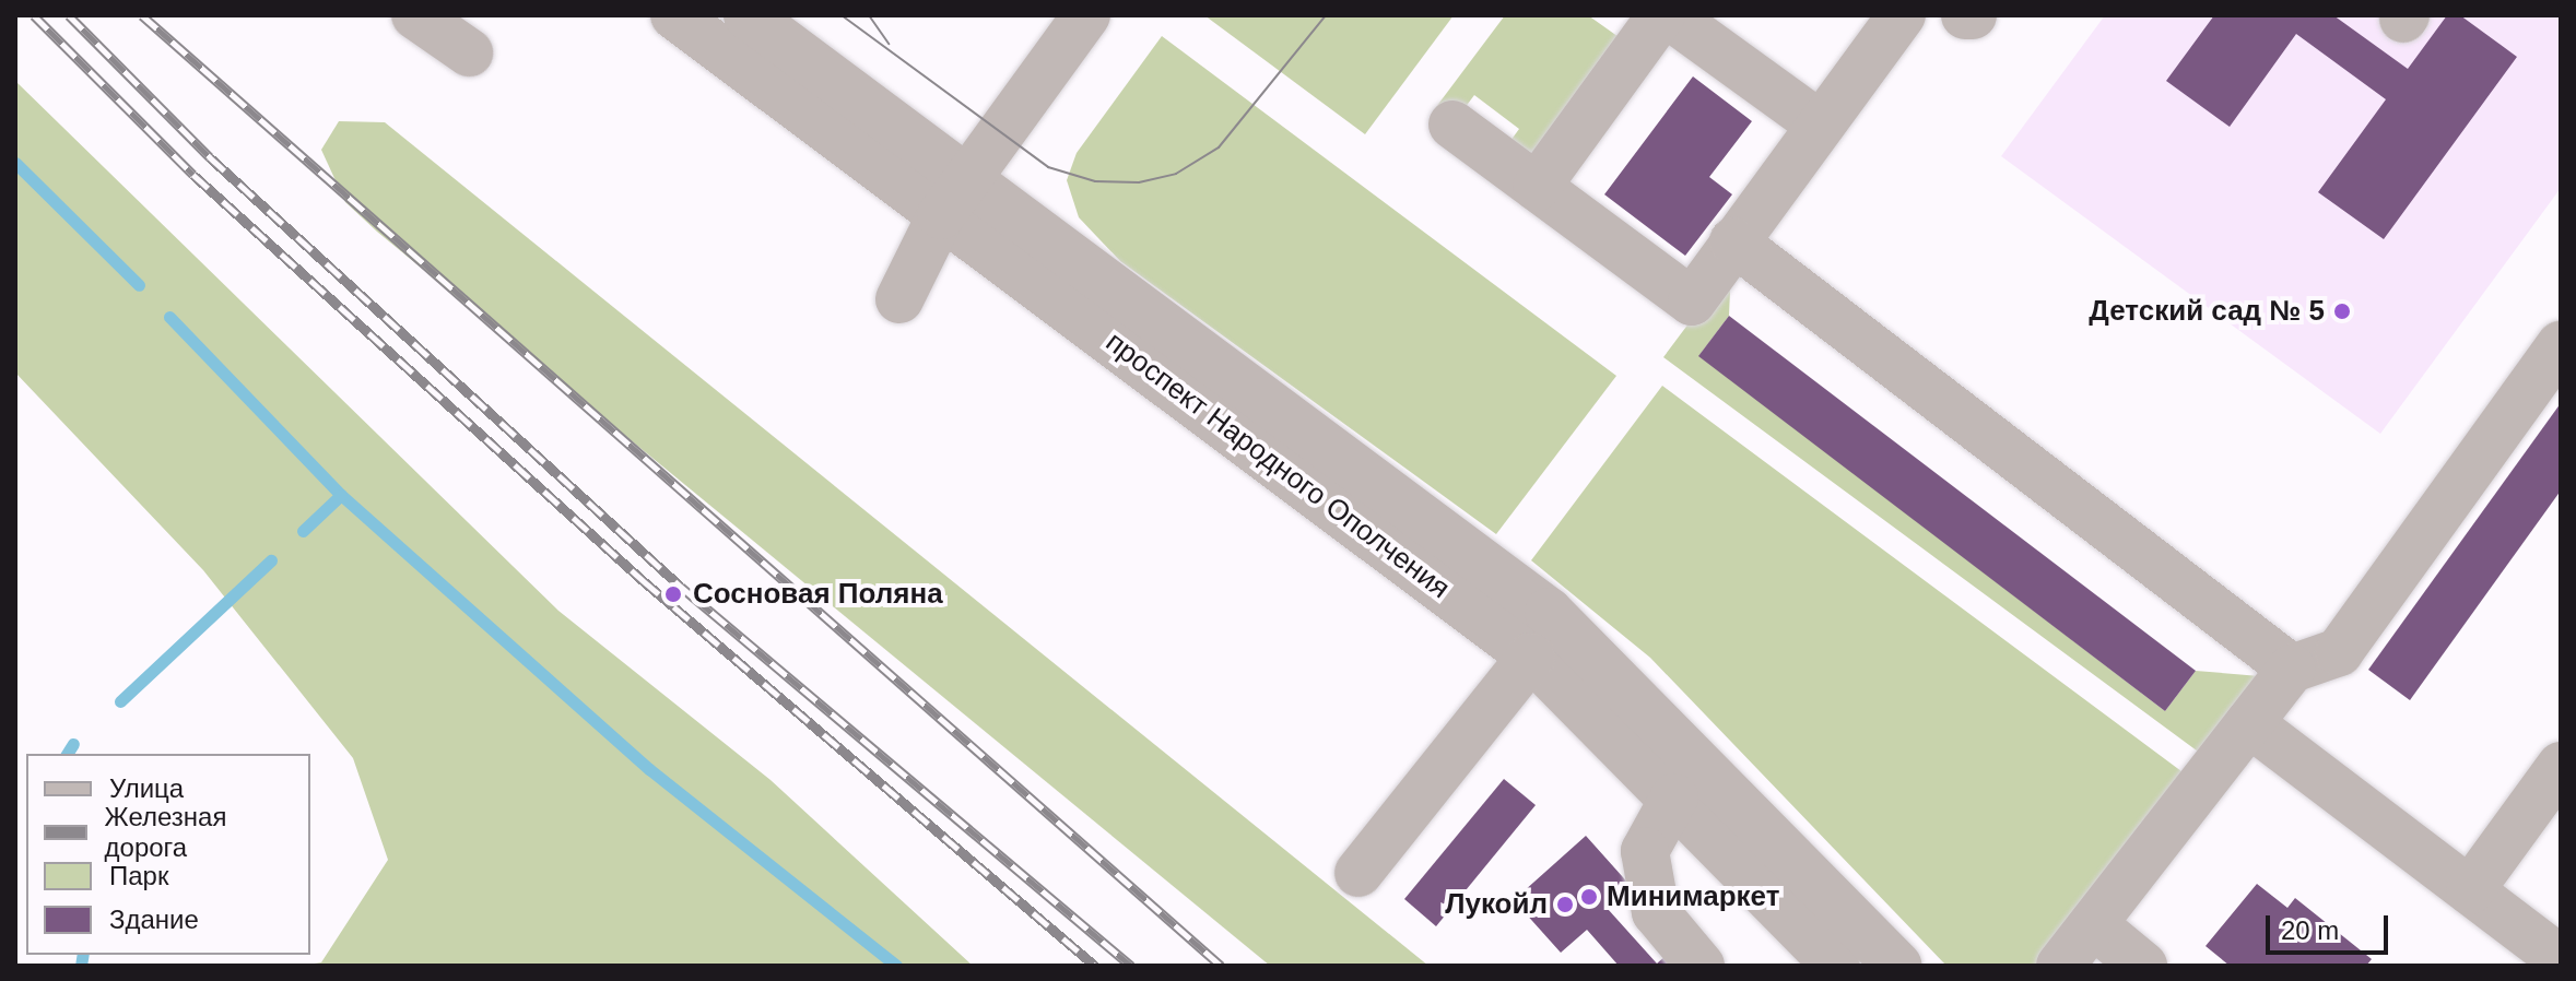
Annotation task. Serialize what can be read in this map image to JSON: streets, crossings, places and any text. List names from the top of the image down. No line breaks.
{"streets":{"street":["проспект Народного Ополчения"]},"places":["Детский сад № 5","Сосновая Поляна","Минимаркет","Лукойл"],"legend":["Улица","Железная дорога","Парк","Здание"],"scale_bar":"20 m"}
